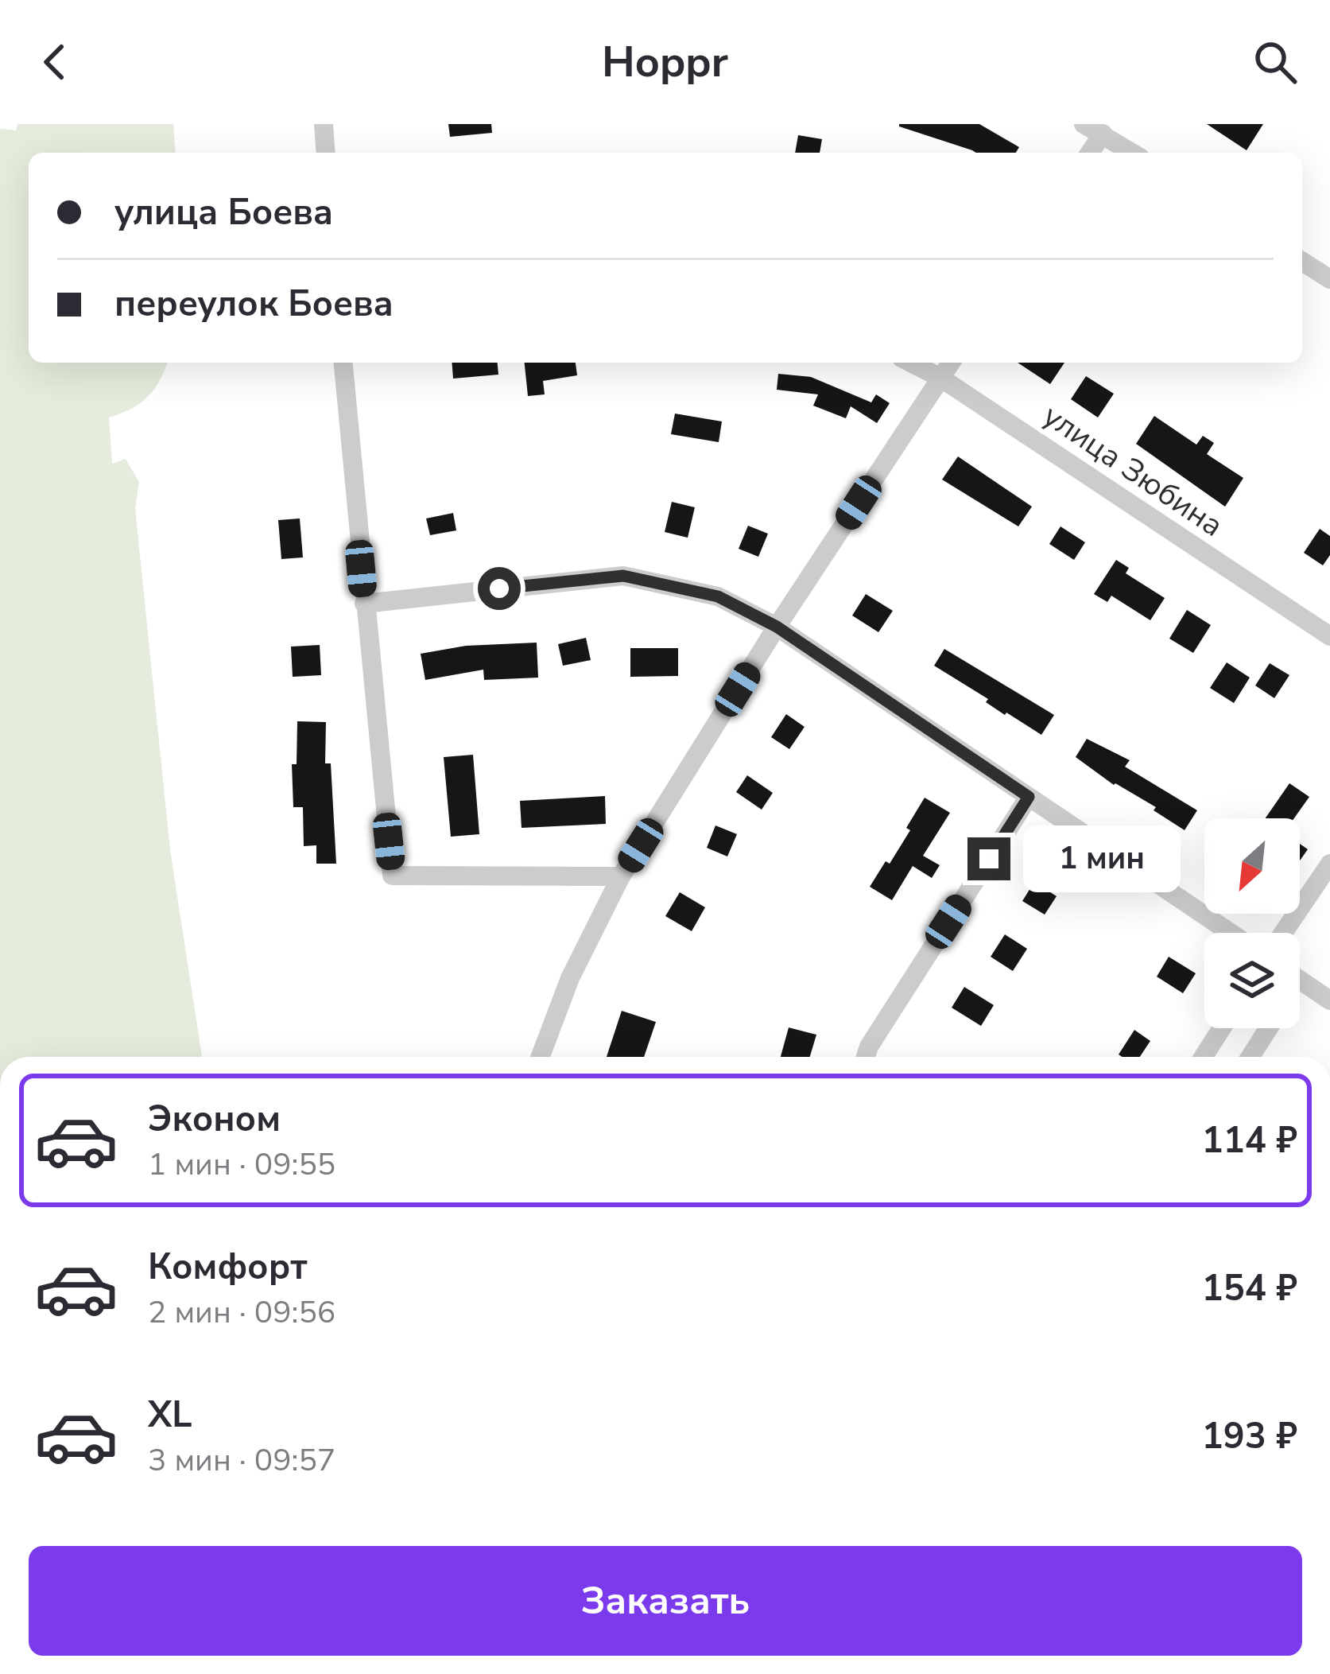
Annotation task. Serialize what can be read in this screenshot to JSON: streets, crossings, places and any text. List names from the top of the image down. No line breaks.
{"streets":{"street":["улица Зюбина"]},"north":"bottom left","page":{"header":"Hoppr","banner":["улица Боева","переулок Боева"],"bubble":"1 мин","list":[{"name":"Эконом","note":"1 мин · 09:55","value":"114 ₽"},{"name":"Комфорт","note":"2 мин · 09:56","value":"154 ₽"},{"name":"XL","note":"3 мин · 09:57","value":"193 ₽"}],"buttons":"Заказать"}}
